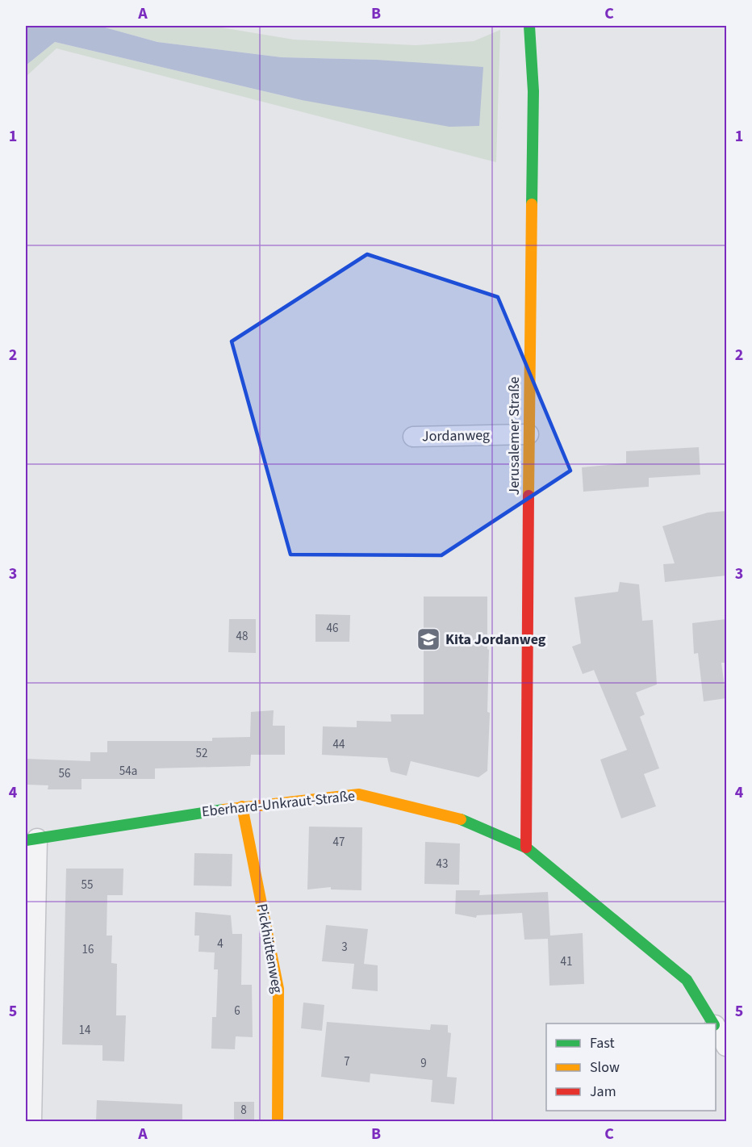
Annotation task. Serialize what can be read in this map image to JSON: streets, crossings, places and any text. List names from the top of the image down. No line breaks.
{"streets":{"street":["Jordanweg","Jerusalemer Straße","Eberhard-Unkraut-Straße","Pickhüttenweg"]},"crossings":[["Jordanweg","Jerusalemer Straße"],["Jerusalemer Straße","Eberhard-Unkraut-Straße"],["Eberhard-Unkraut-Straße","Pickhüttenweg"]],"places":{"school or university":["Kita Jordanweg"]},"house_numbers":["46","48","44","52","54a","56","47","43","55","4","3","16","41","6","14","7","9","8"],"legend":["Fast","Slow","Jam"],"grid":{"columns":["A","B","C"],"rows":["1","2","3","4","5"]}}
